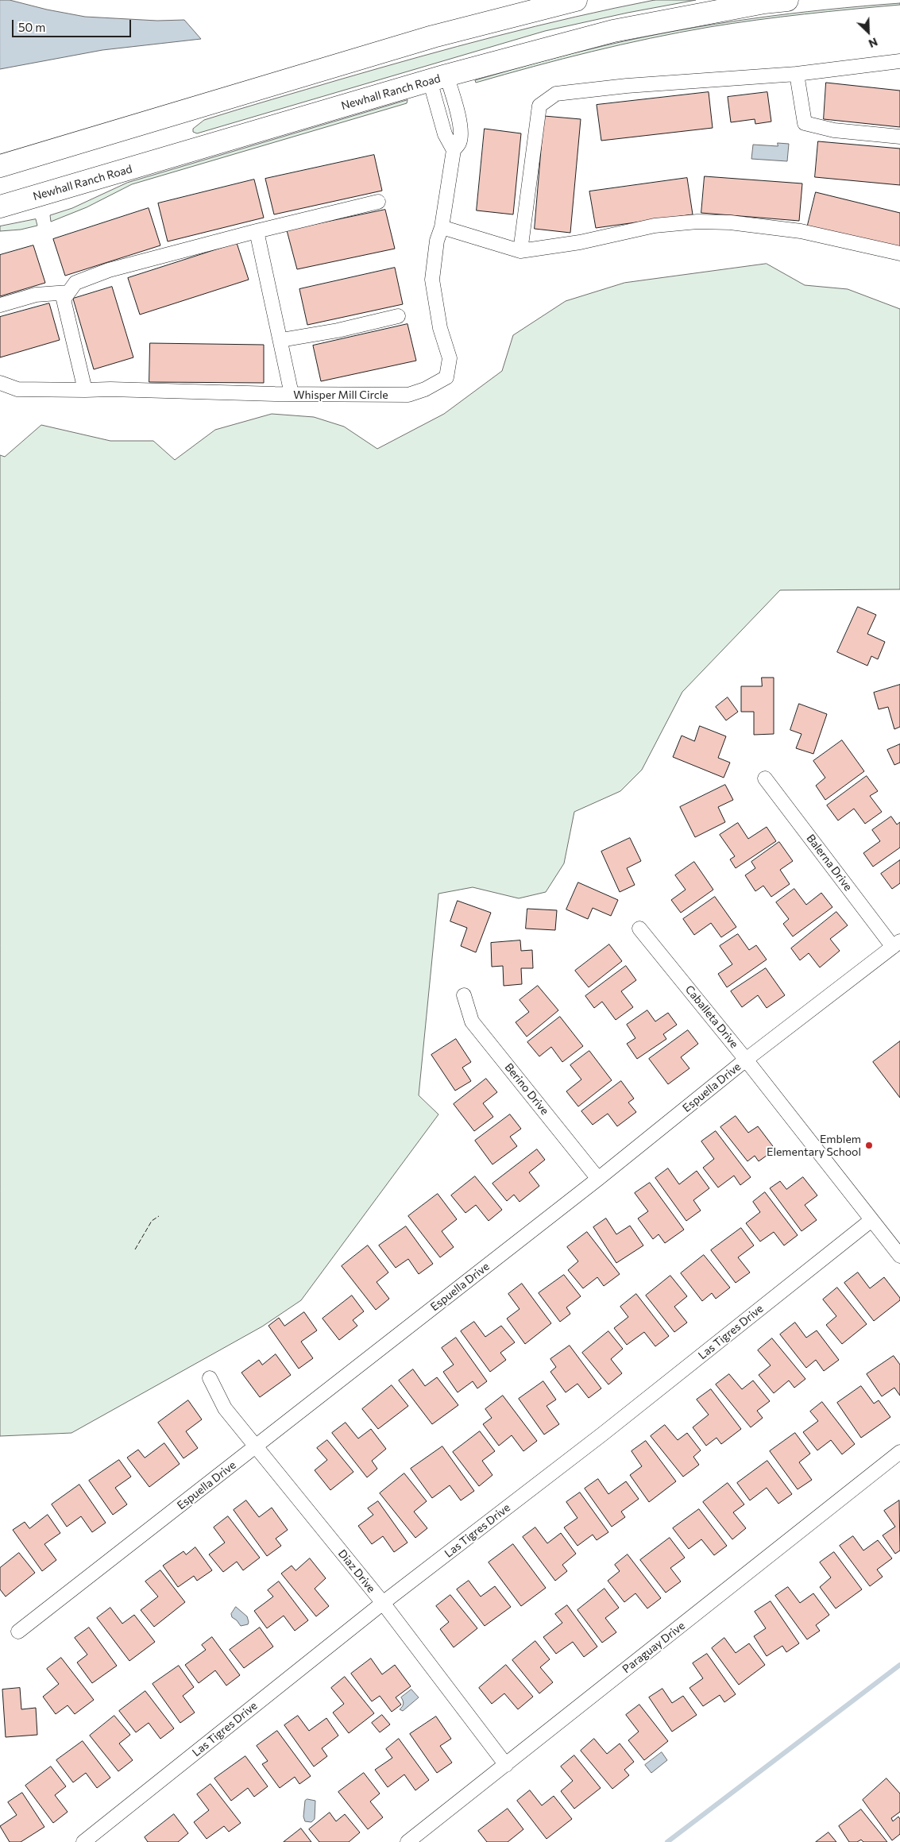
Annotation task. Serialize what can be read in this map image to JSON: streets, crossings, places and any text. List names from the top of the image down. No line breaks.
{"streets":{"main road":["Newhall Ranch Road"],"street":["Whisper Mill Circle","Balerna Drive","Caballeta Drive","Espuella Drive","Berino Drive","Las Tigres Drive","Diaz Drive","Paraguay Drive"]},"crossings":[["Newhall Ranch Road","Whisper Mill Circle"],["Balerna Drive","Espuella Drive"],["Caballeta Drive","Espuella Drive"],["Caballeta Drive","Las Tigres Drive"],["Espuella Drive","Berino Drive"],["Espuella Drive","Diaz Drive"],["Las Tigres Drive","Diaz Drive"],["Diaz Drive","Paraguay Drive"]],"places":["Emblem Elementary School"],"scale_bar":"50 m","north":"bottom right"}
